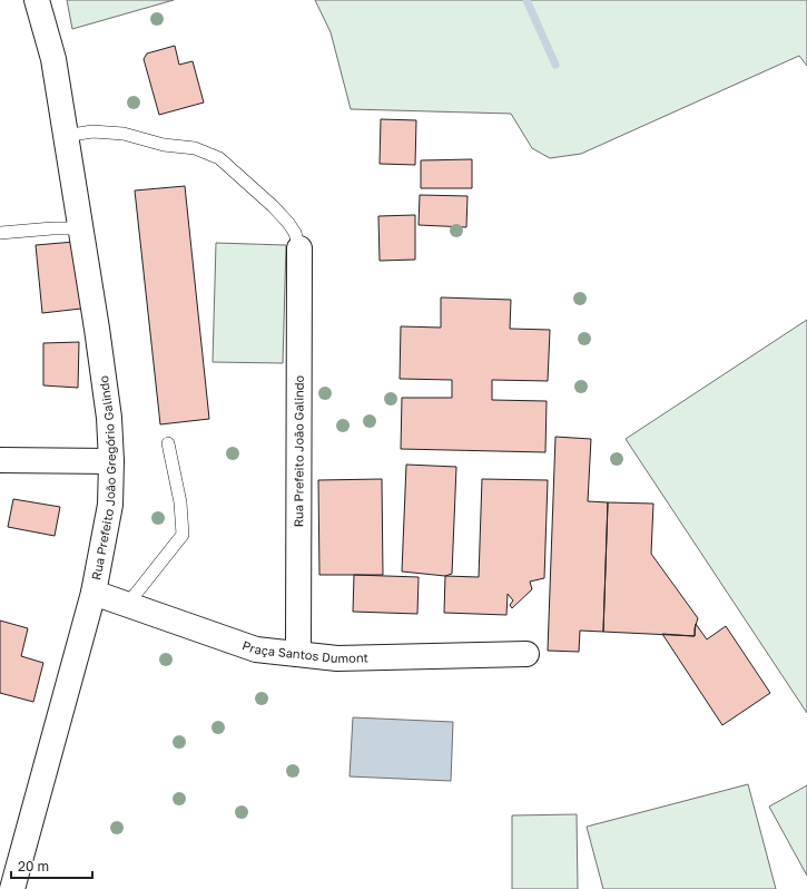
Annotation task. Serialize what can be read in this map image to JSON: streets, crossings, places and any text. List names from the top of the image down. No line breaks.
{"streets":{"street":["Rua Prefeito João Galindo","Rua Prefeito João Gregório Galindo","Praça Santos Dumont"]},"crossings":[["Rua Prefeito João Galindo","Praça Santos Dumont"],["Rua Prefeito João Gregório Galindo","Praça Santos Dumont"]],"scale_bar":"20 m"}
